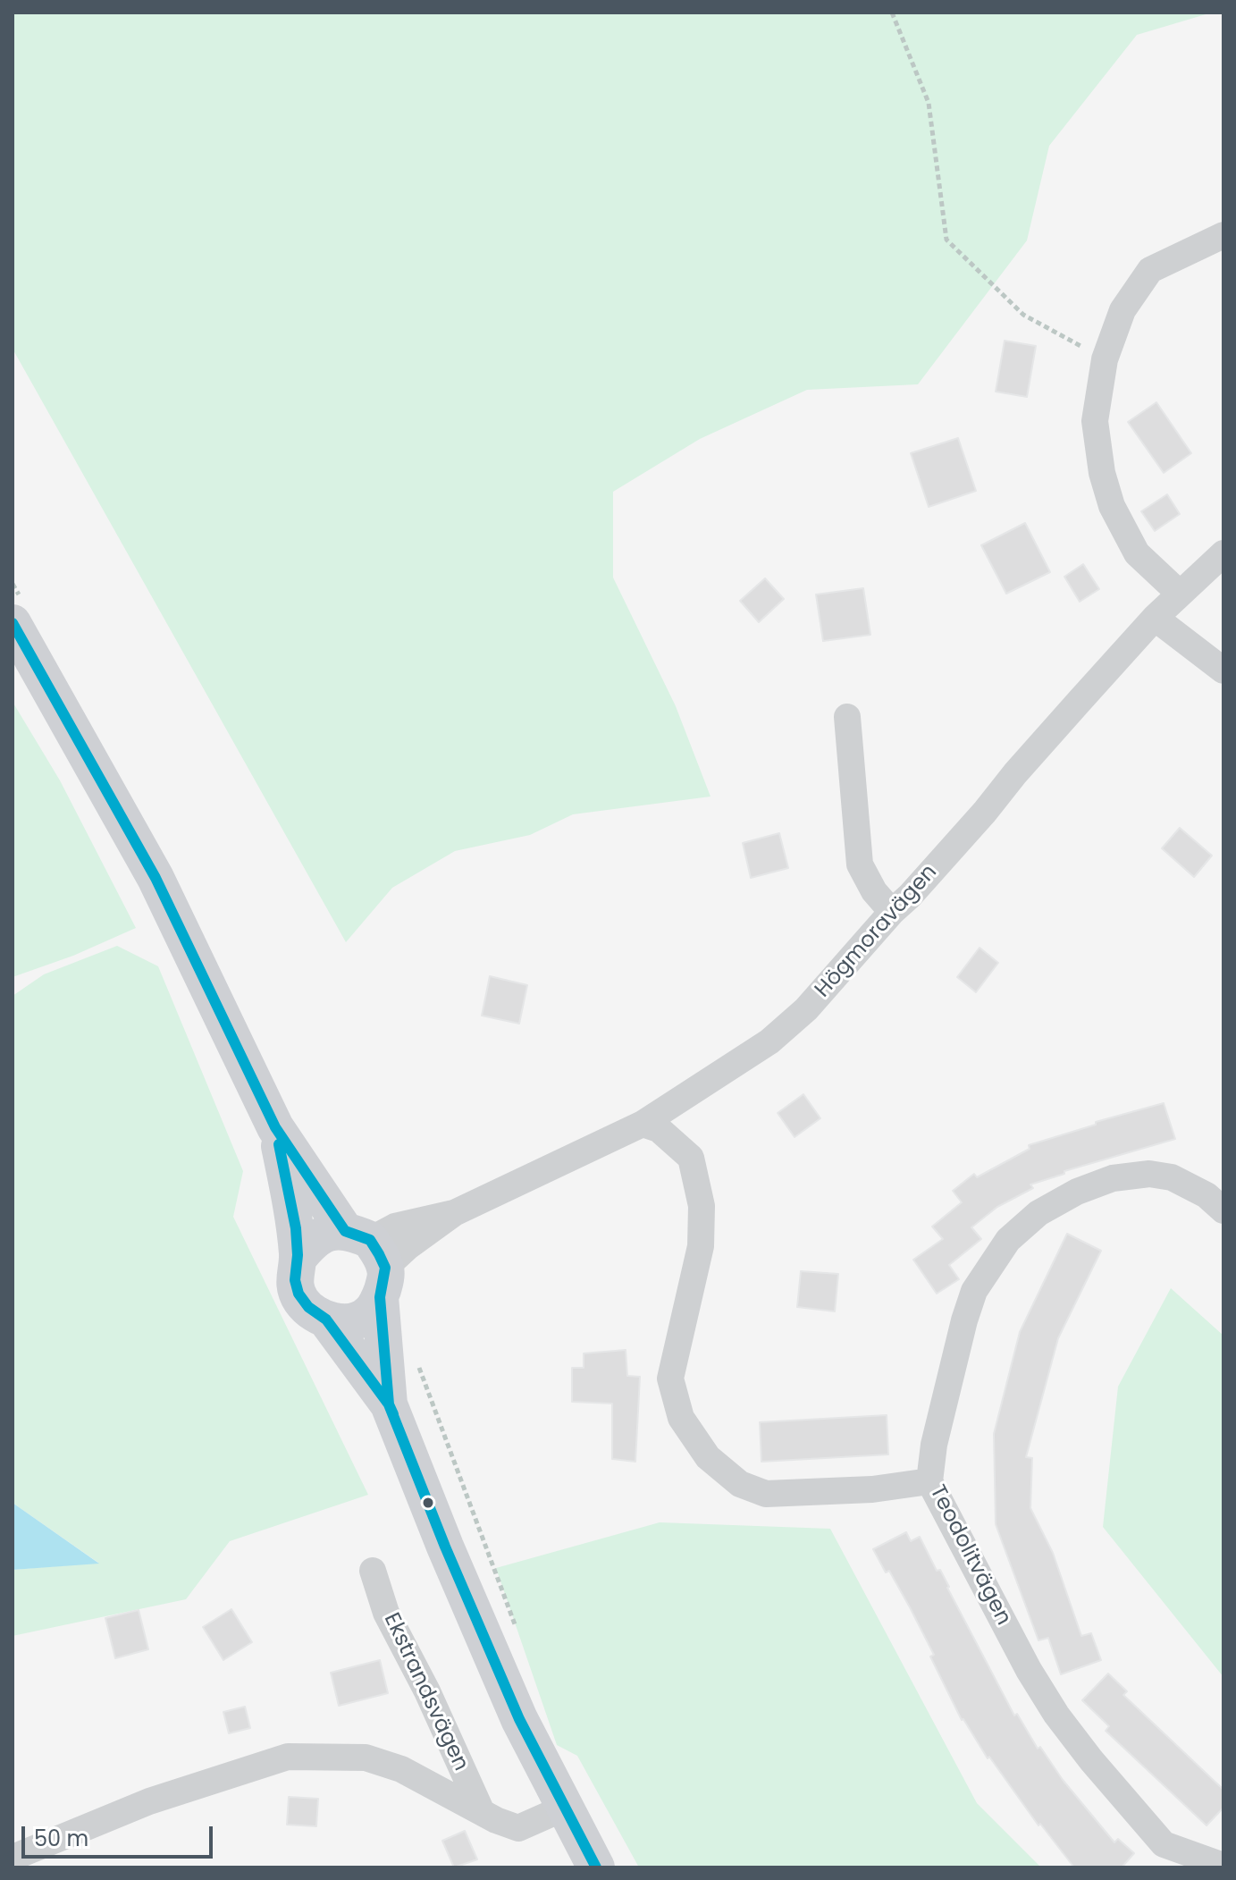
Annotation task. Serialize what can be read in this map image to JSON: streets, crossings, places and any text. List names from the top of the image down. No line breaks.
{"streets":{"street":["Högmoravägen","Teodolitvägen","Ekstrandsvägen"]},"scale_bar":"50 m"}
